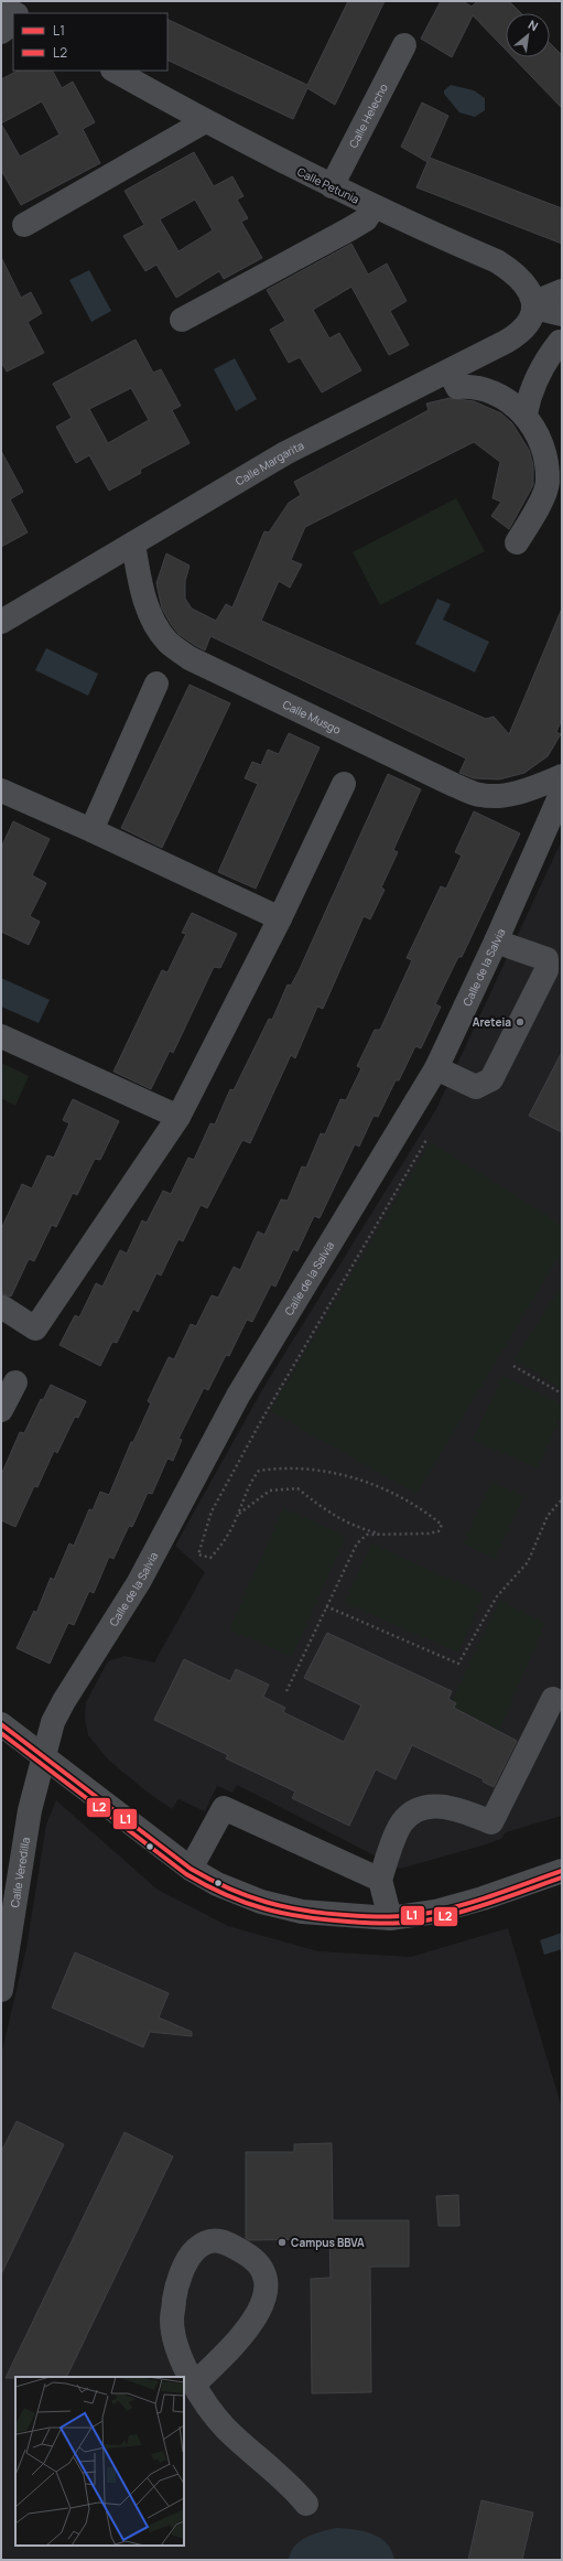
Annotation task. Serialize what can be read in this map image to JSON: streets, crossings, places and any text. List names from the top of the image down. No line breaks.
{"streets":{"street":["Calle Helecho","Calle Petunia","Calle Margarita","Calle Musgo","Calle de la Salvia","Calle Veredilla"]},"crossings":[["Calle Helecho","Calle Petunia"],["Calle Petunia","Calle Margarita"],["Calle Margarita","Calle Musgo"],["Calle de la Salvia","Calle Veredilla"]],"places":["Areteia","Campus BBVA"],"lines":["transit line L1","transit line L2"],"legend":["L1","L2"],"north":"top right"}
